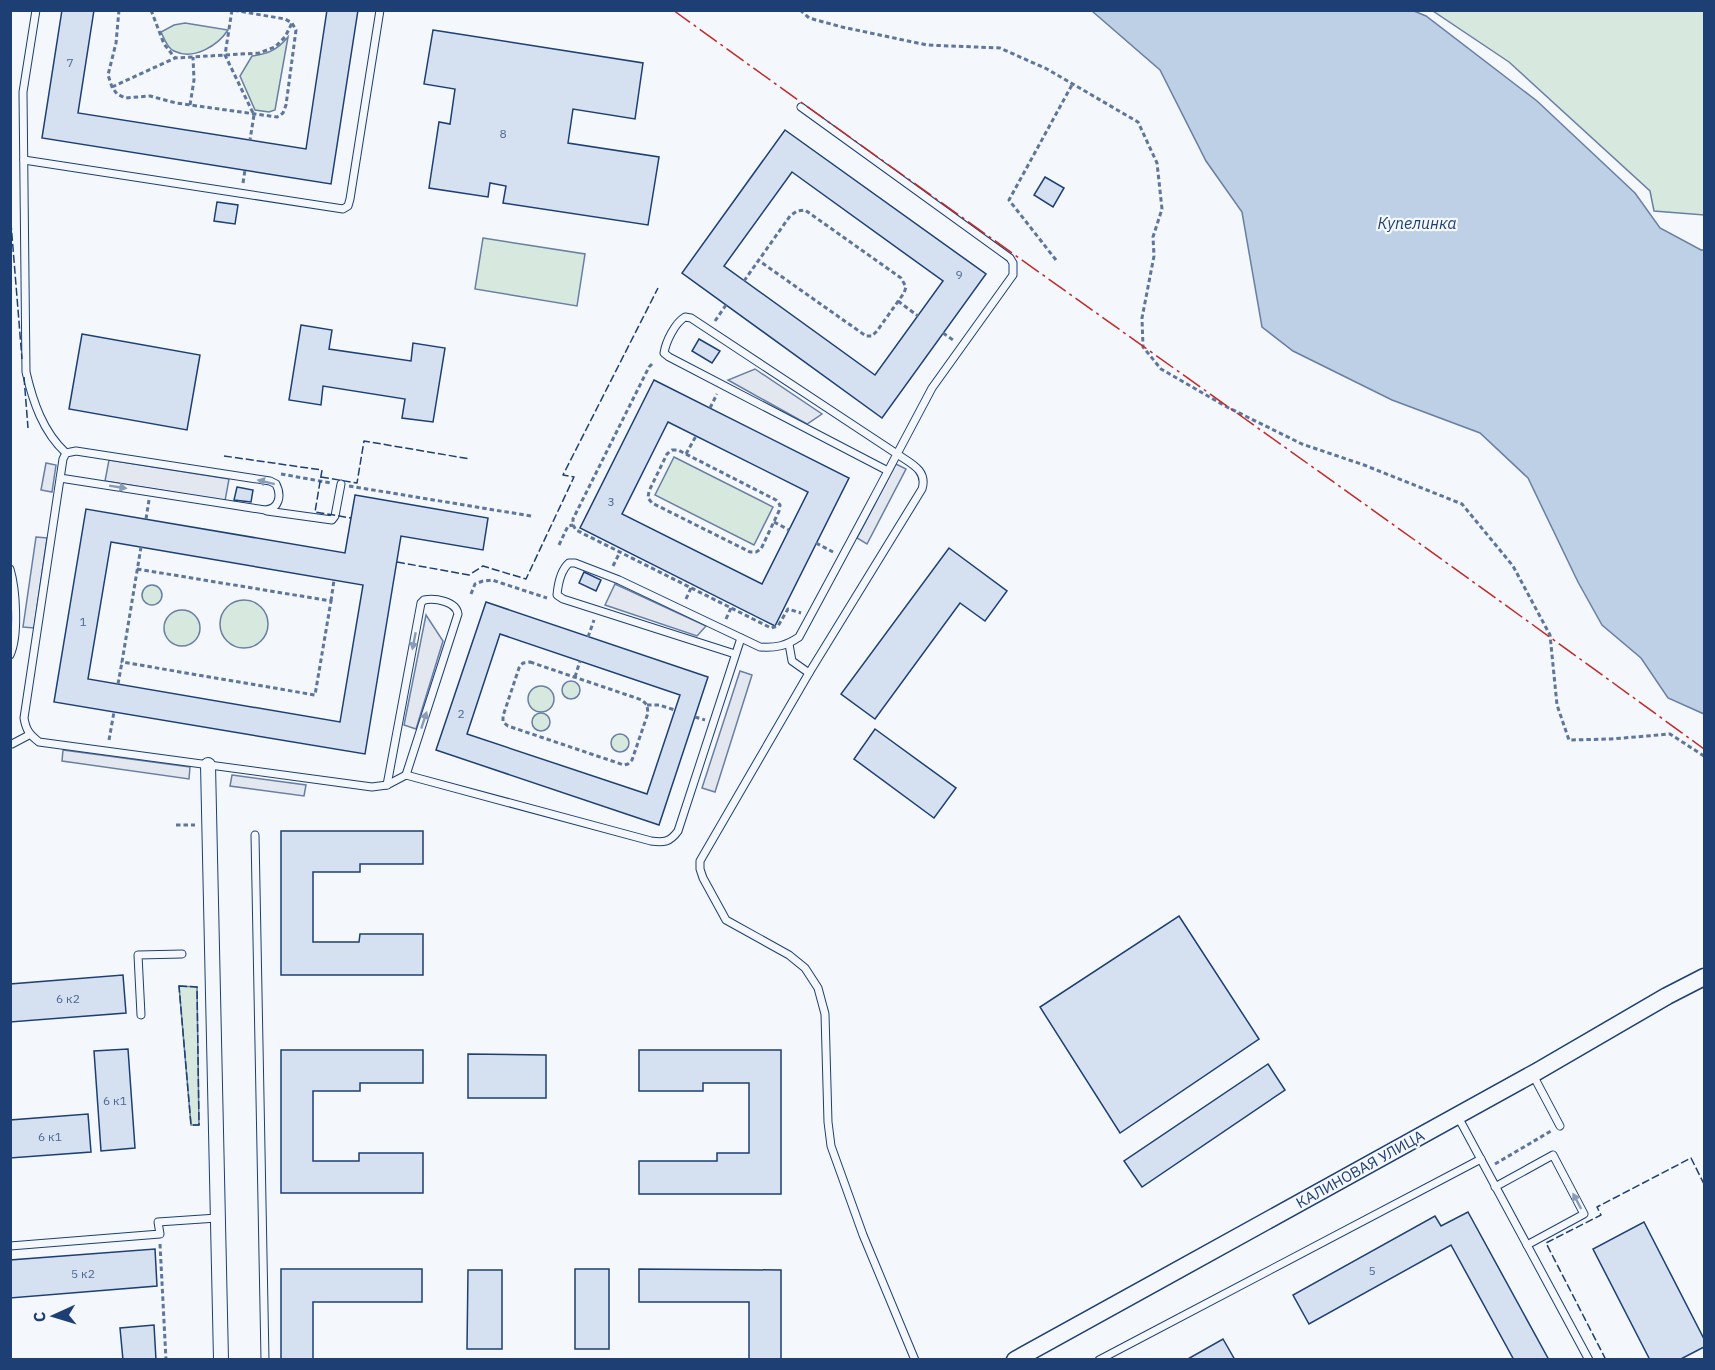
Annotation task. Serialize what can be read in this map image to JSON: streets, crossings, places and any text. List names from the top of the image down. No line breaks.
{"streets":{"street":["КАЛИНОВАЯ УЛИЦА"]},"water":["Купелинка"],"house_numbers":["7","8","9","3","1","2","6 к2","6 к1","6 к1","5","5 к2"],"north":"left"}
